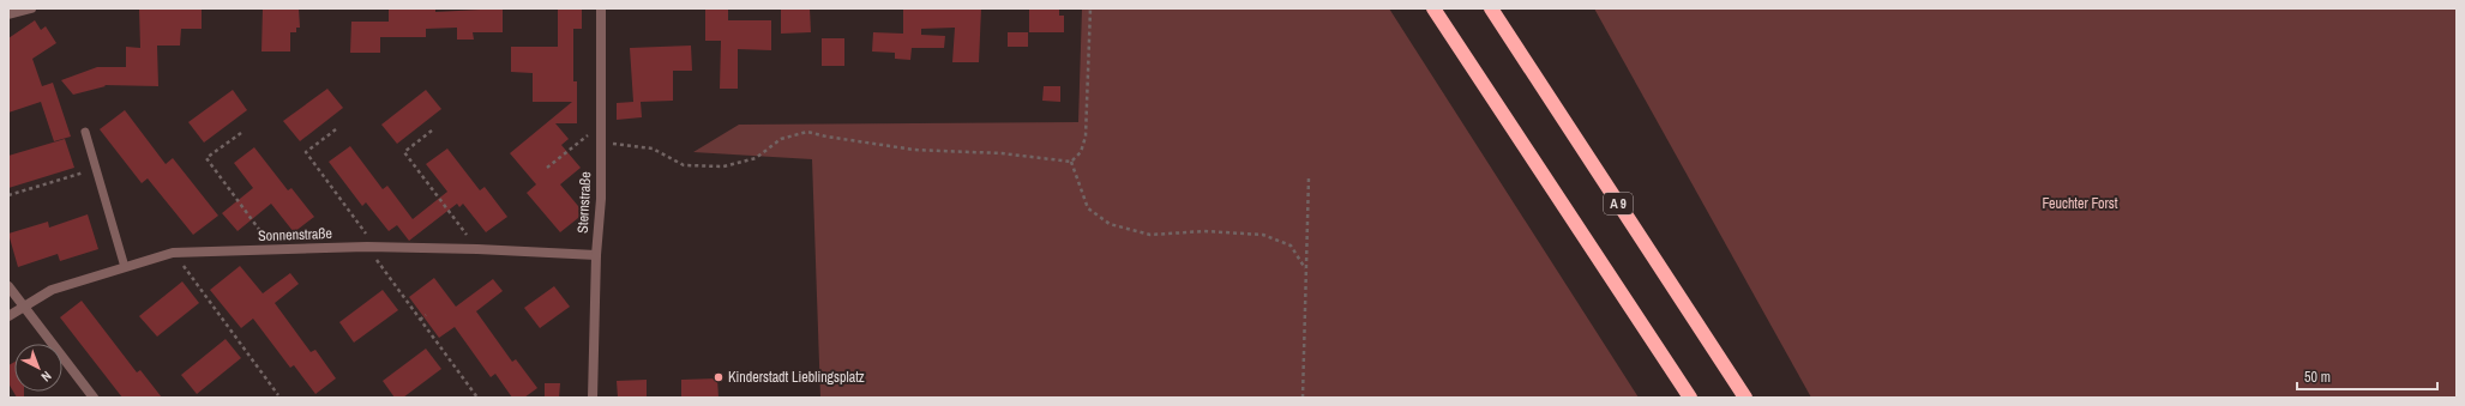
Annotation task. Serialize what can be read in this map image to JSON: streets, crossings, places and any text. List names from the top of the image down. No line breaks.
{"streets":{"highway":["A 9"],"street":["Sternstraße","Sonnenstraße"]},"crossings":[["Sternstraße","Sonnenstraße"]],"parks":["Feuchter Forst"],"places":["Kinderstadt Lieblingsplatz"],"scale_bar":"50 m","north":"bottom right"}
